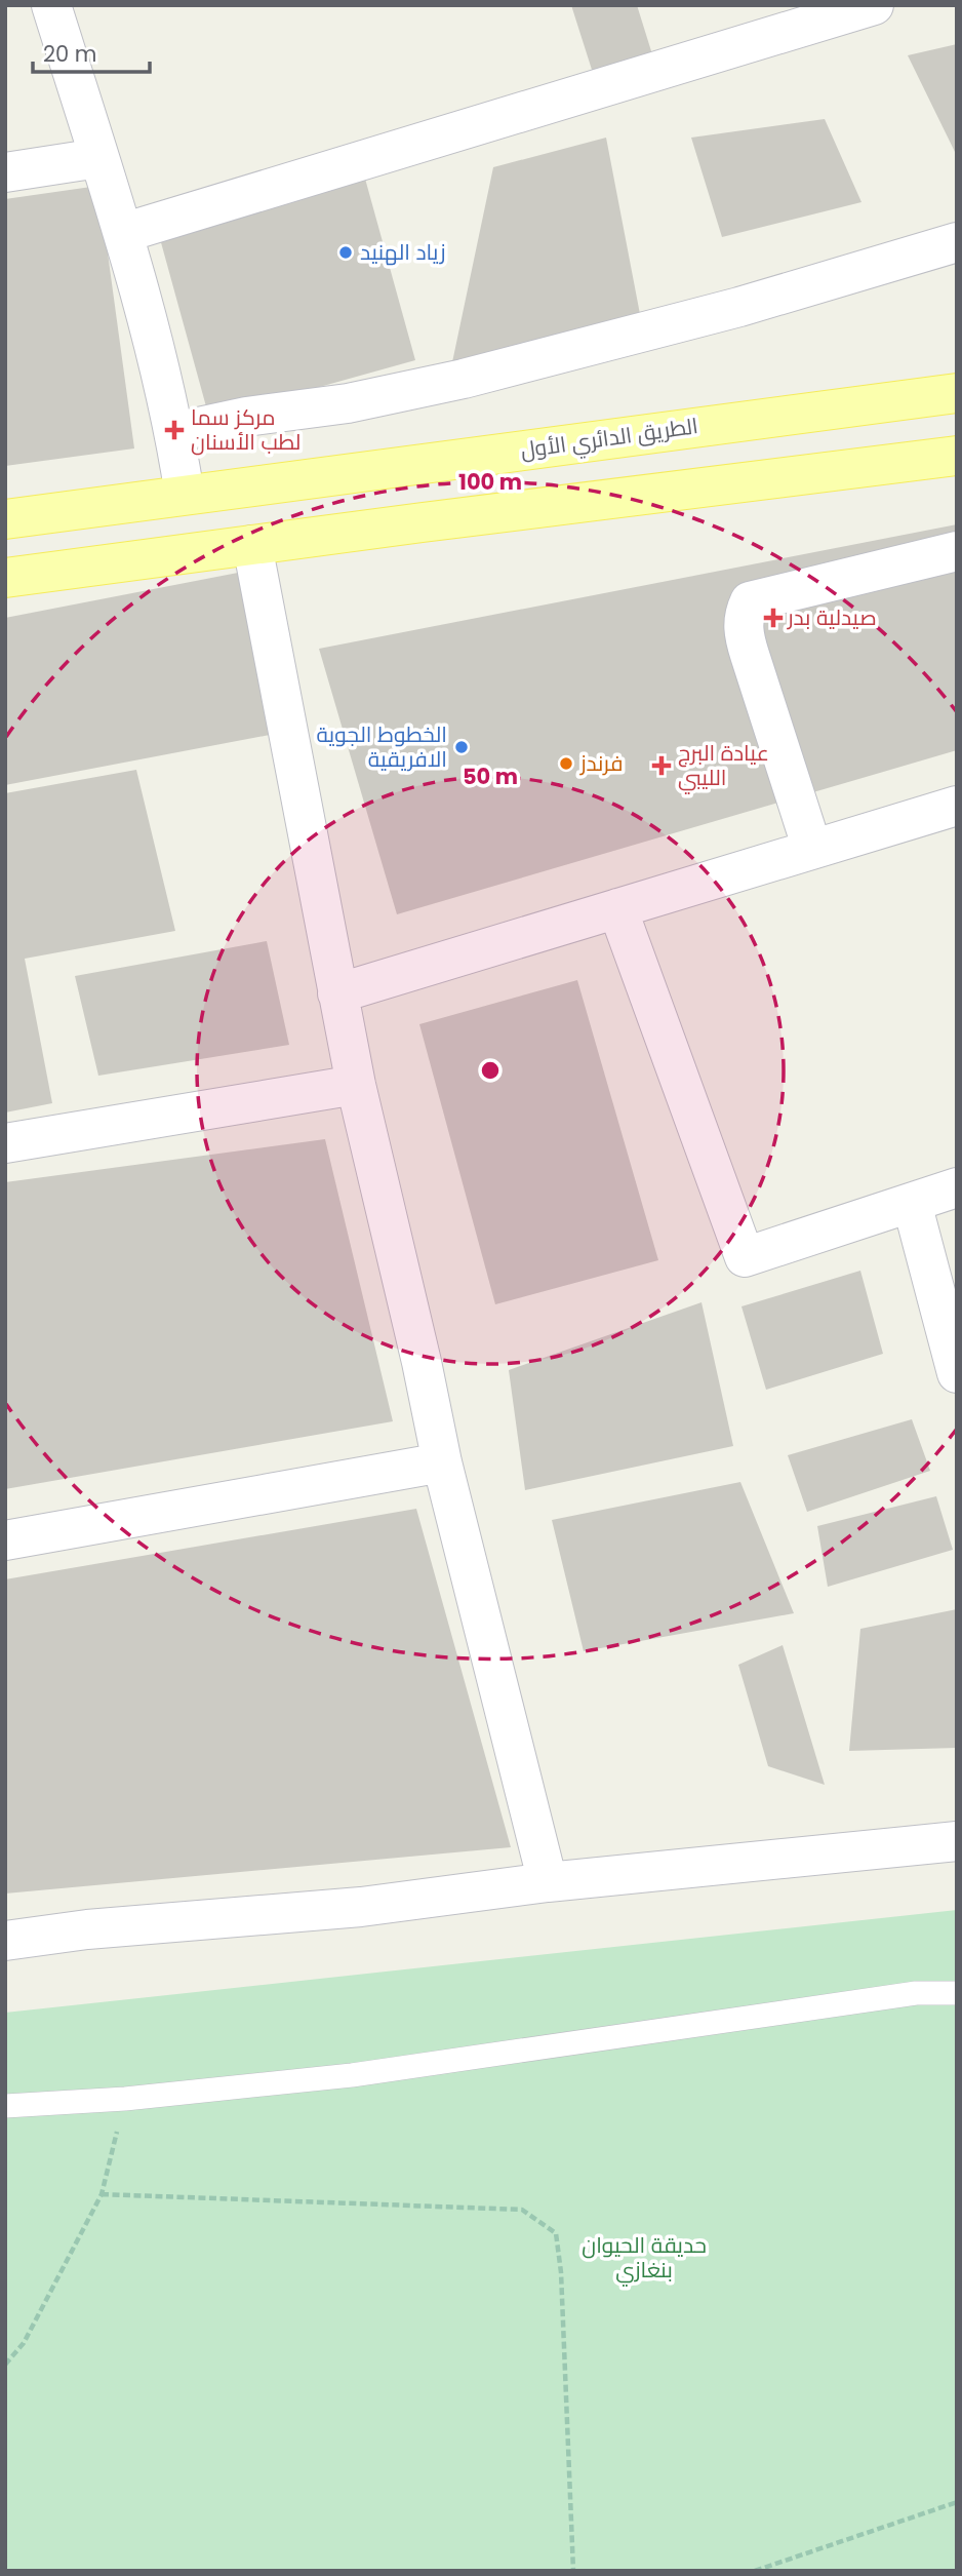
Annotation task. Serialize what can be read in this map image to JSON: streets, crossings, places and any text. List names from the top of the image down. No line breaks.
{"streets":{"main road":["الطريق الدائري الأول"]},"parks":["حديقة الحيوان بنغازي"],"places":{"other":["زياد الهنيد","الخطوط الجوية الافريقية","فرندز"],"health":["مركز سما لطب الأسنان","صيدلية بدر","عيادة البرج الليبي"]},"scale_bar":"20 m","rings":["100 m","50 m"]}
